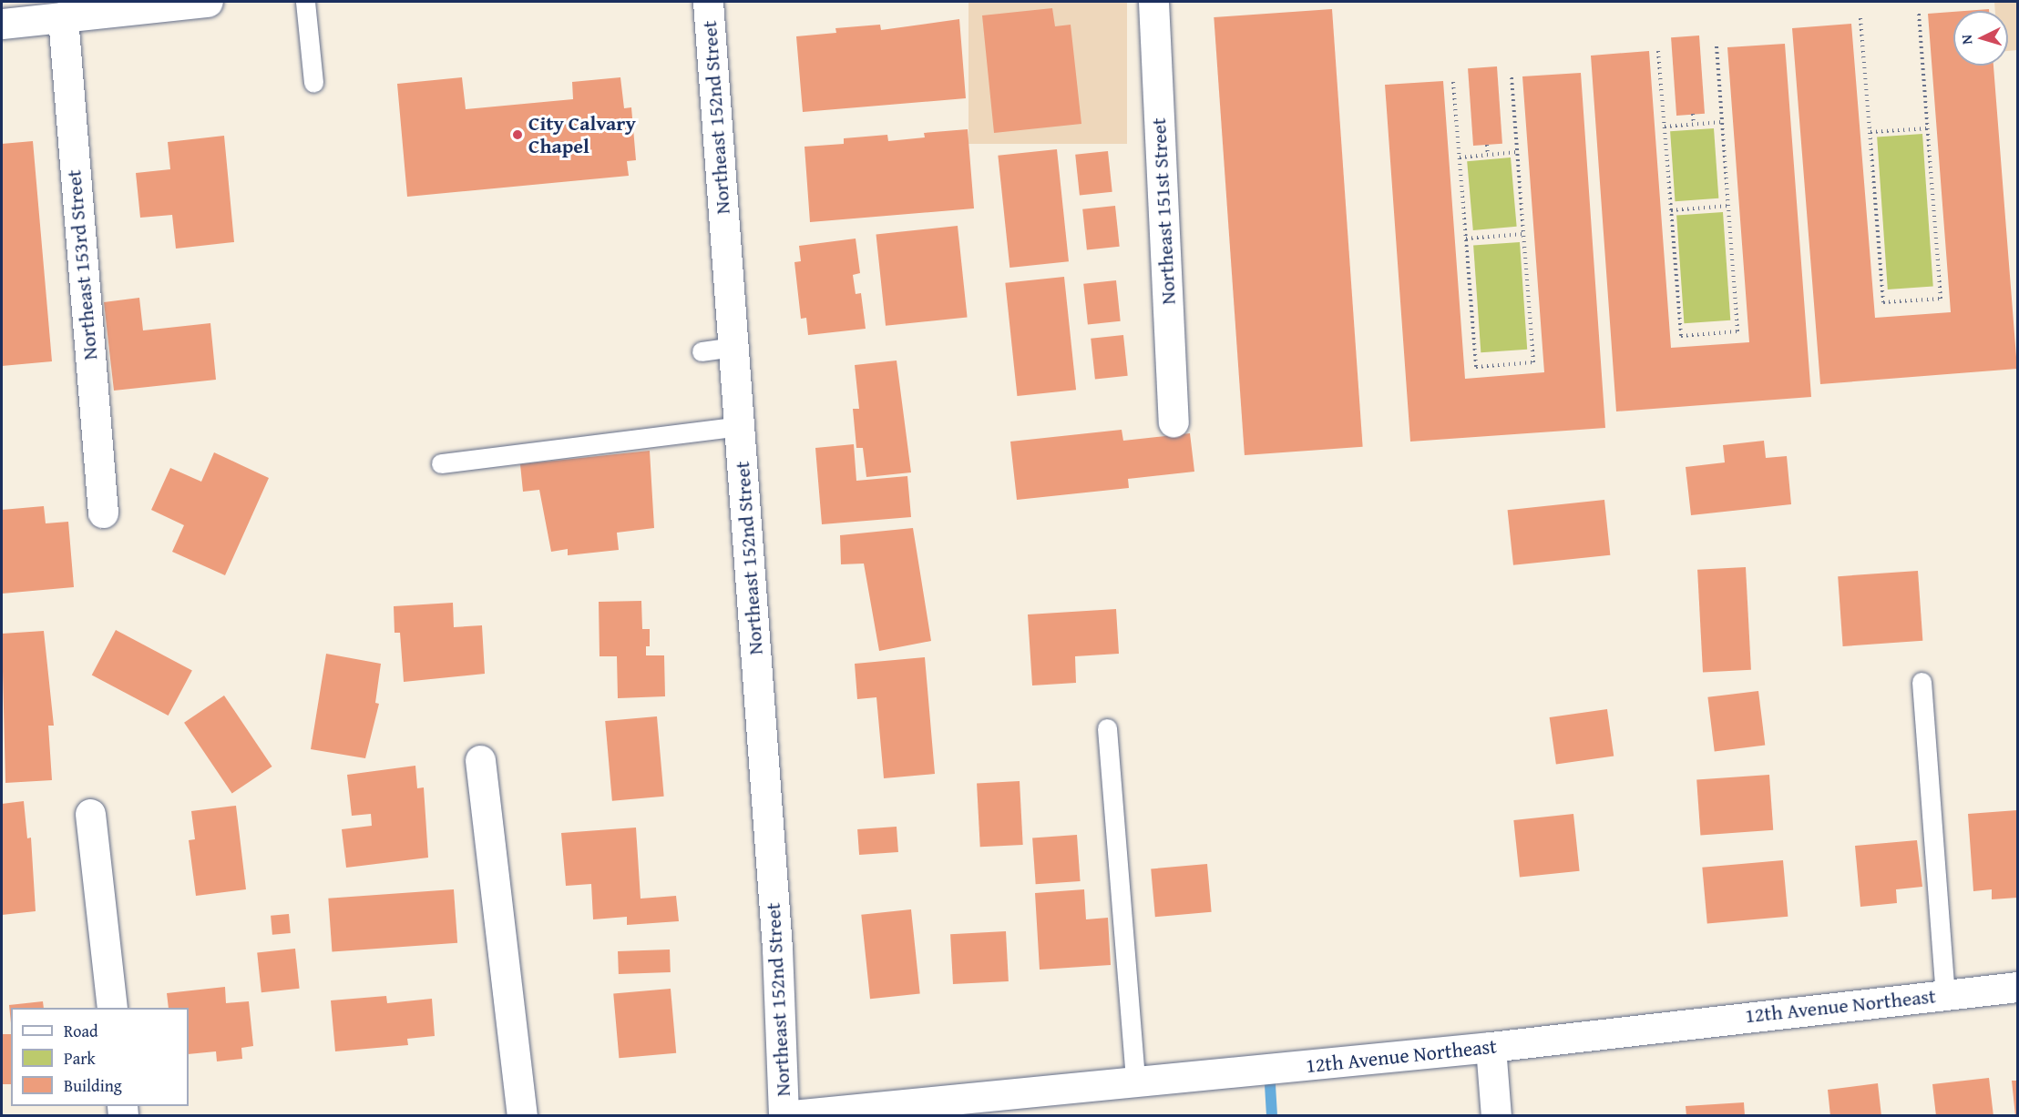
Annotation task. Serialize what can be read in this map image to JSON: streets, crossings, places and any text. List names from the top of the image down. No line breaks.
{"streets":{"street":["Northeast 152nd Street","Northeast 151st Street","Northeast 153rd Street","12th Avenue Northeast"]},"crossings":[["Northeast 152nd Street","12th Avenue Northeast"]],"places":["City Calvary Chapel"],"legend":["Road","Park","Building"],"north":"left"}
